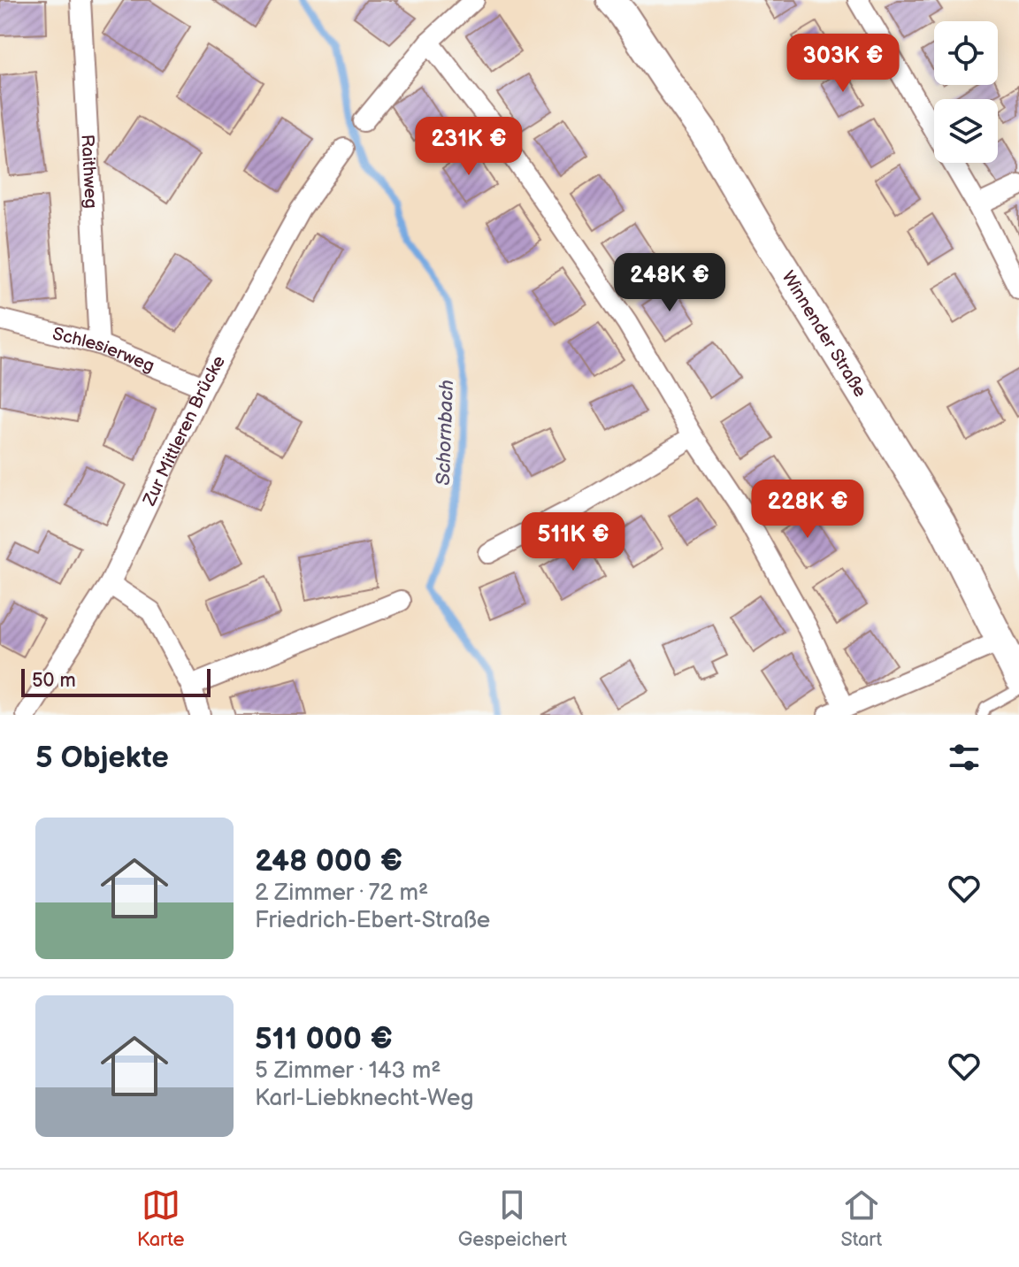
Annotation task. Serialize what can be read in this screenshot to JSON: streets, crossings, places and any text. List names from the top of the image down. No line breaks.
{"streets":{"street":["Raithweg","Winnender Straße","Schlesierweg","Zur Mittleren Brücke"]},"crossings":[["Raithweg","Schlesierweg"],["Schlesierweg","Zur Mittleren Brücke"]],"water":["Schornbach"],"scale_bar":"50 m","page":{"price":["303K €","231K €","248K €","228K €","511K €"],"scale":"50 m","heading":"5 Objekte","list":[{"name":"248 000 €","note":"2 Zimmer · 72 m² · Friedrich-Ebert-Straße"},{"name":"511 000 €","note":"5 Zimmer · 143 m² · Karl-Liebknecht-Weg"}],"tabs":["Karte","Gespeichert","Start"]}}
